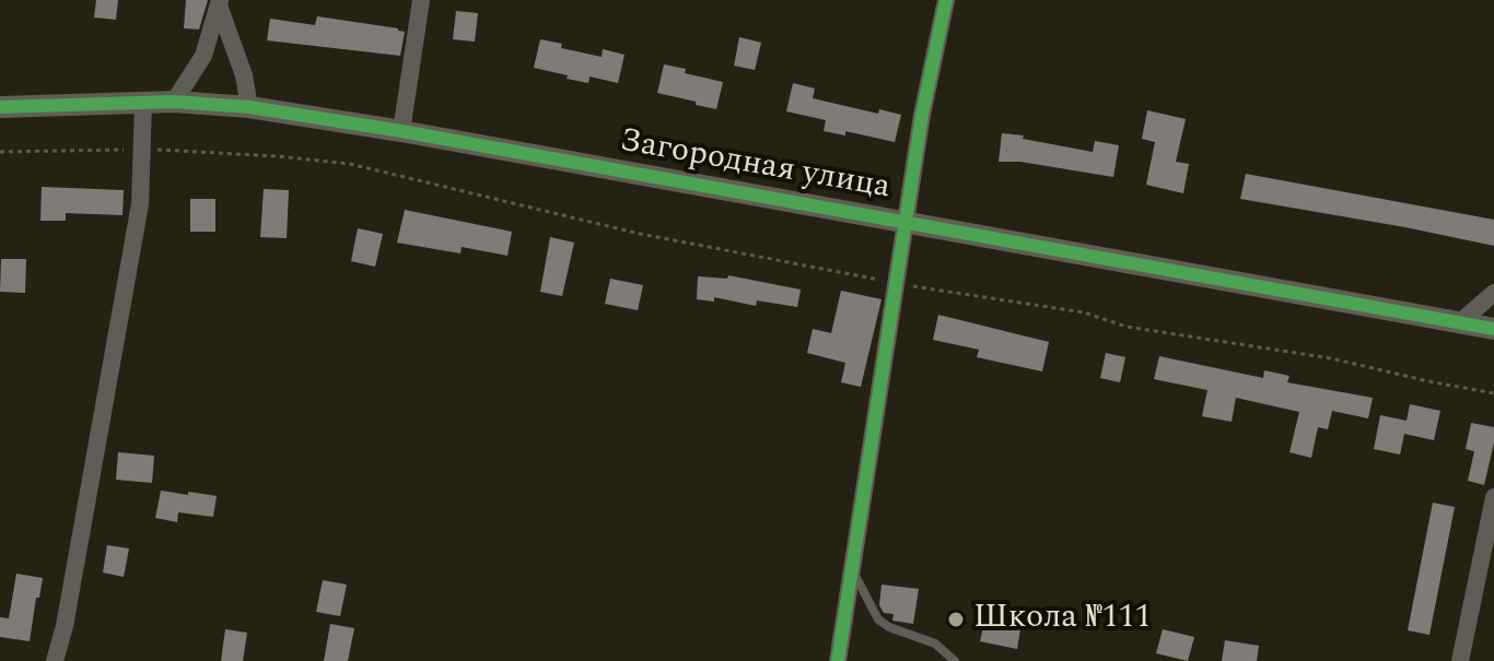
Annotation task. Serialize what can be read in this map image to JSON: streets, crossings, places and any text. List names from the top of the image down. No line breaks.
{"streets":{"street":["Загородная улица"]},"places":["Школа №111"]}
